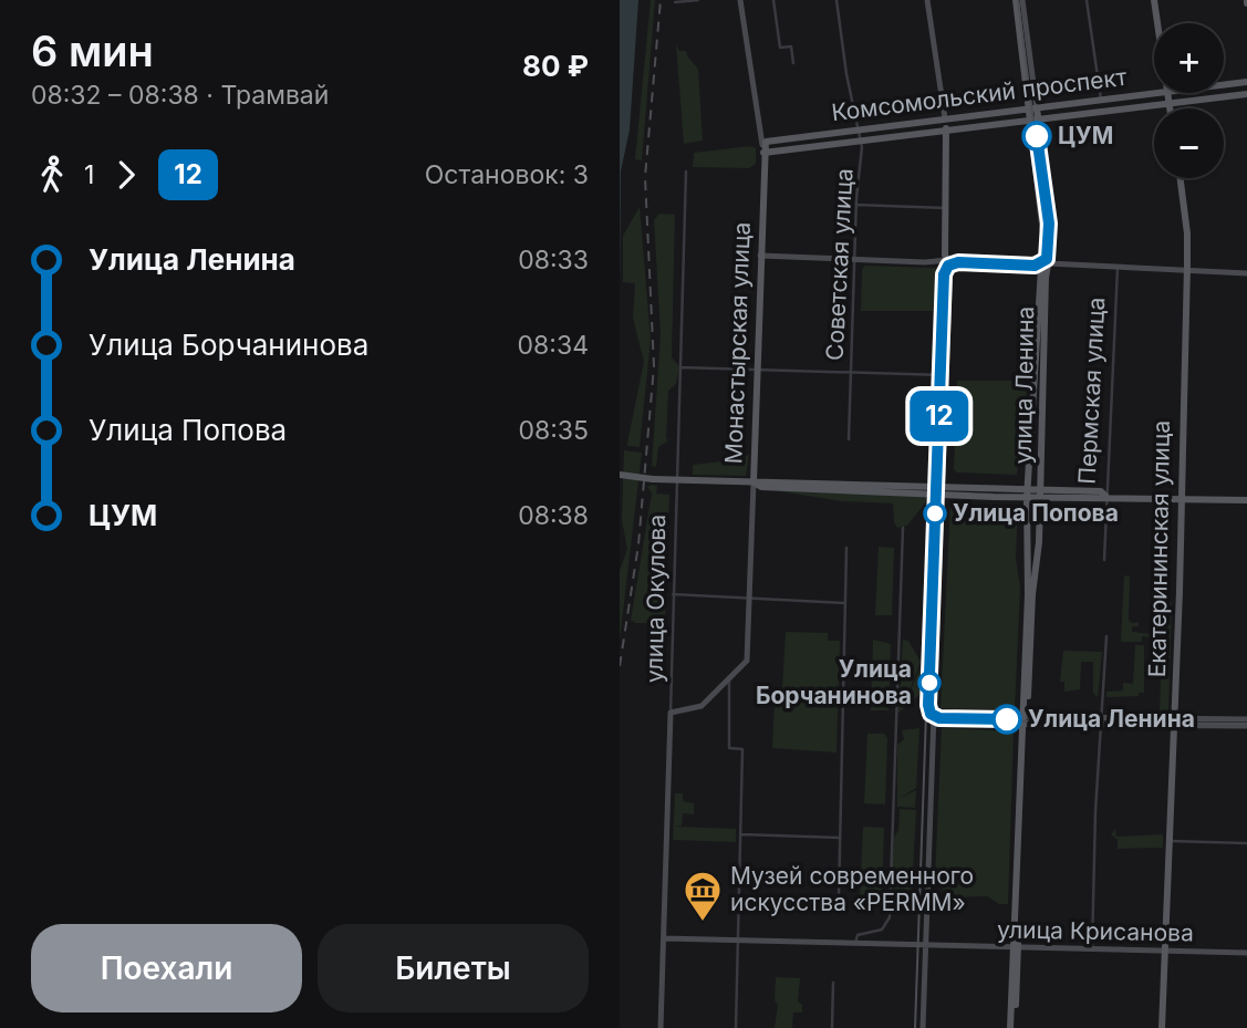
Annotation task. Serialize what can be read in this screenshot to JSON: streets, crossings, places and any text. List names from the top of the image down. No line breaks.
{"streets":{"main road":["Комсомольский проспект","Монастырская улица","улица Ленина","Екатерининская улица","улица Окулова","улица Крисанова"],"street":["Советская улица","Пермская улица"]},"crossings":[["Комсомольский проспект","Советская улица"],["Комсомольский проспект","Монастырская улица"],["Комсомольский проспект","улица Ленина"],["Монастырская улица","улица Окулова"],["Монастырская улица","улица Крисанова"],["улица Ленина","улица Крисанова"],["Екатерининская улица","улица Крисанова"],["улица Окулова","улица Крисанова"]],"places":{"other":["ЦУМ","Улица Попова","Улица Борчанинова","Улица Ленина"],"museum":["Музей современного искусства «PERMM»"]},"lines":["tram line 12"],"page":{"heading":["6 мин","08:32 – 08:38 · Трамвай","80 ₽"],"on_map":"12","map_buttons":["+","−"],"legs":["1","12","Остановок: 3"],"list":[{"name":"Улица Ленина","value":"08:33"},{"name":"Улица Борчанинова","value":"08:34"},{"name":"Улица Попова","value":"08:35"},{"name":"ЦУМ","value":"08:38"}],"buttons":["Поехали","Билеты"]}}
